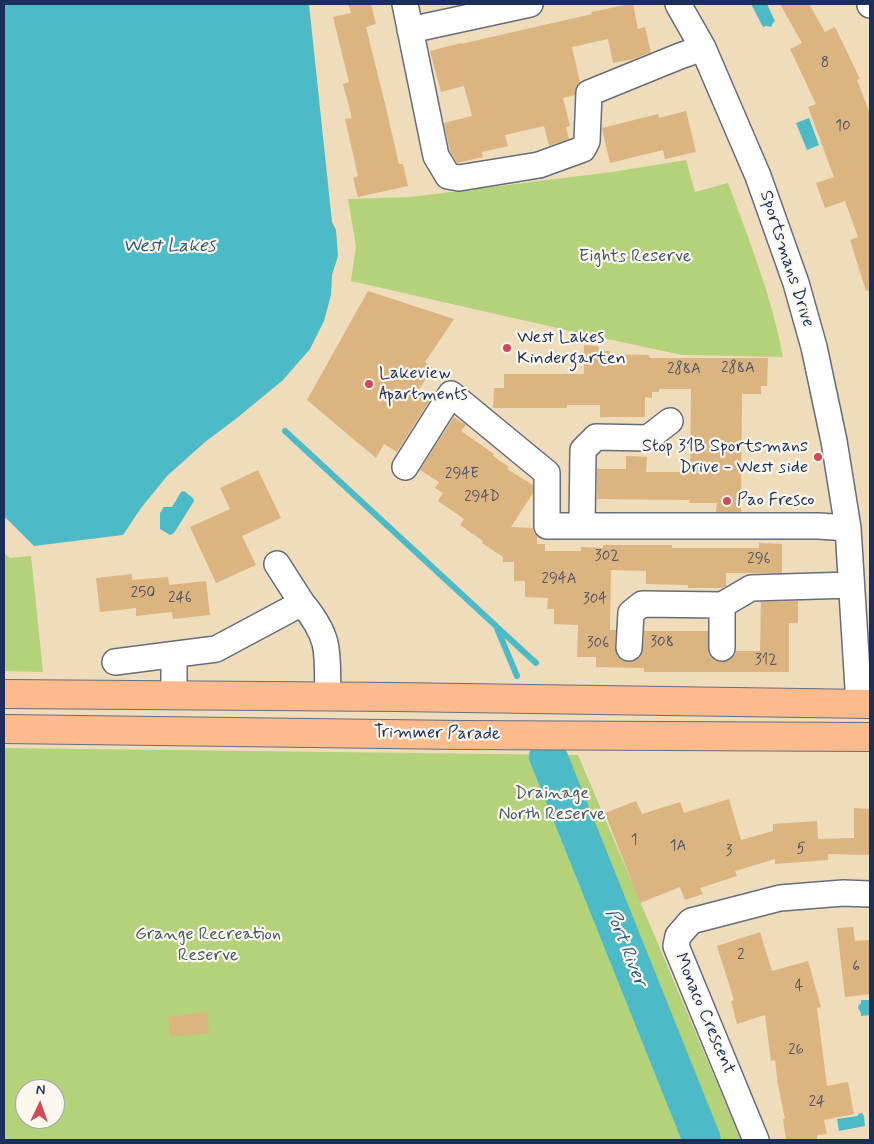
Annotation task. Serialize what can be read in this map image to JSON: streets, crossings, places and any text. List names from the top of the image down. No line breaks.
{"streets":{"main road":["Trimmer Parade"],"street":["Sportsmans Drive","Monaco Crescent"]},"crossings":[["Sportsmans Drive","Trimmer Parade"]],"water":["West Lakes","Port River"],"parks":["Eights Reserve","Drainage North Reserve","Grange Recreation Reserve"],"places":["West Lakes Kindergarten","Lakeview Apartments","Stop 31B Sportsmans Drive - West side","Pao Fresco"],"house_numbers":["8","10","288A","288A","294E","294D","302","296","294A","250","246","304","308","306","312","1","1A","5","3","2","6","4","26","24"],"north":"top"}
